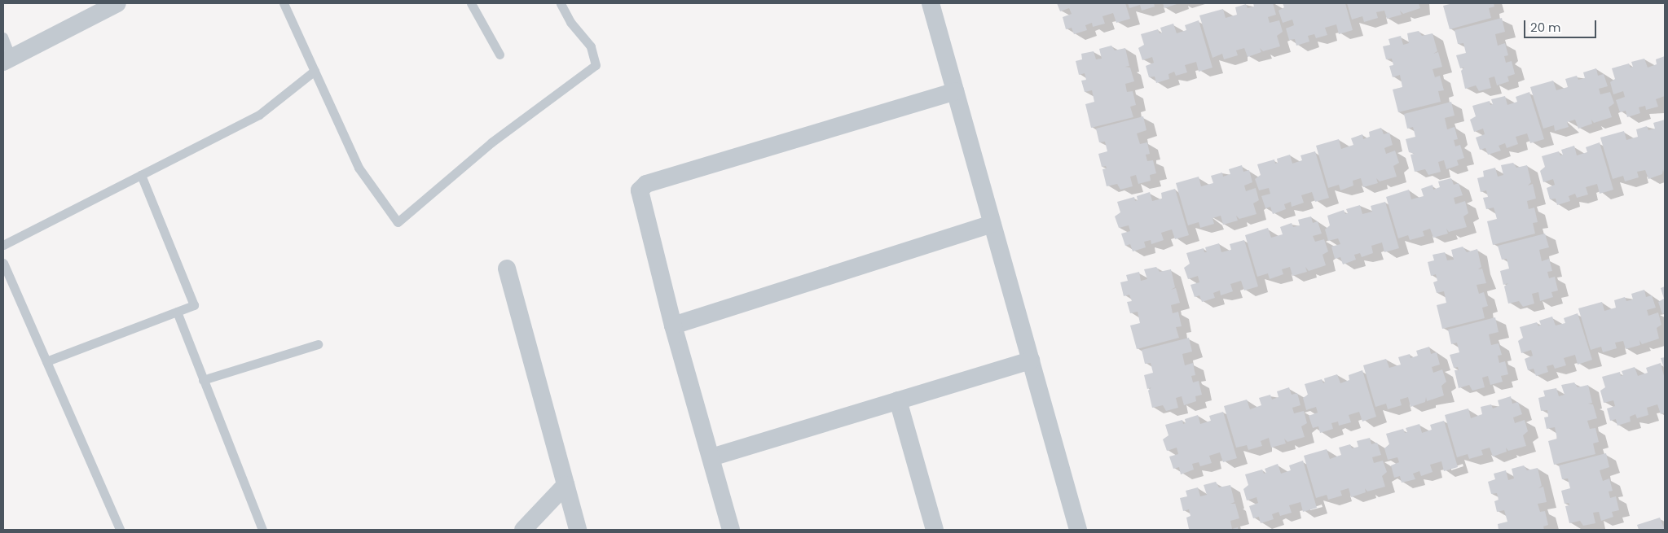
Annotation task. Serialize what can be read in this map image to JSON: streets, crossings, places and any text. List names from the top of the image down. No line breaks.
{"scale_bar":"20 m"}
